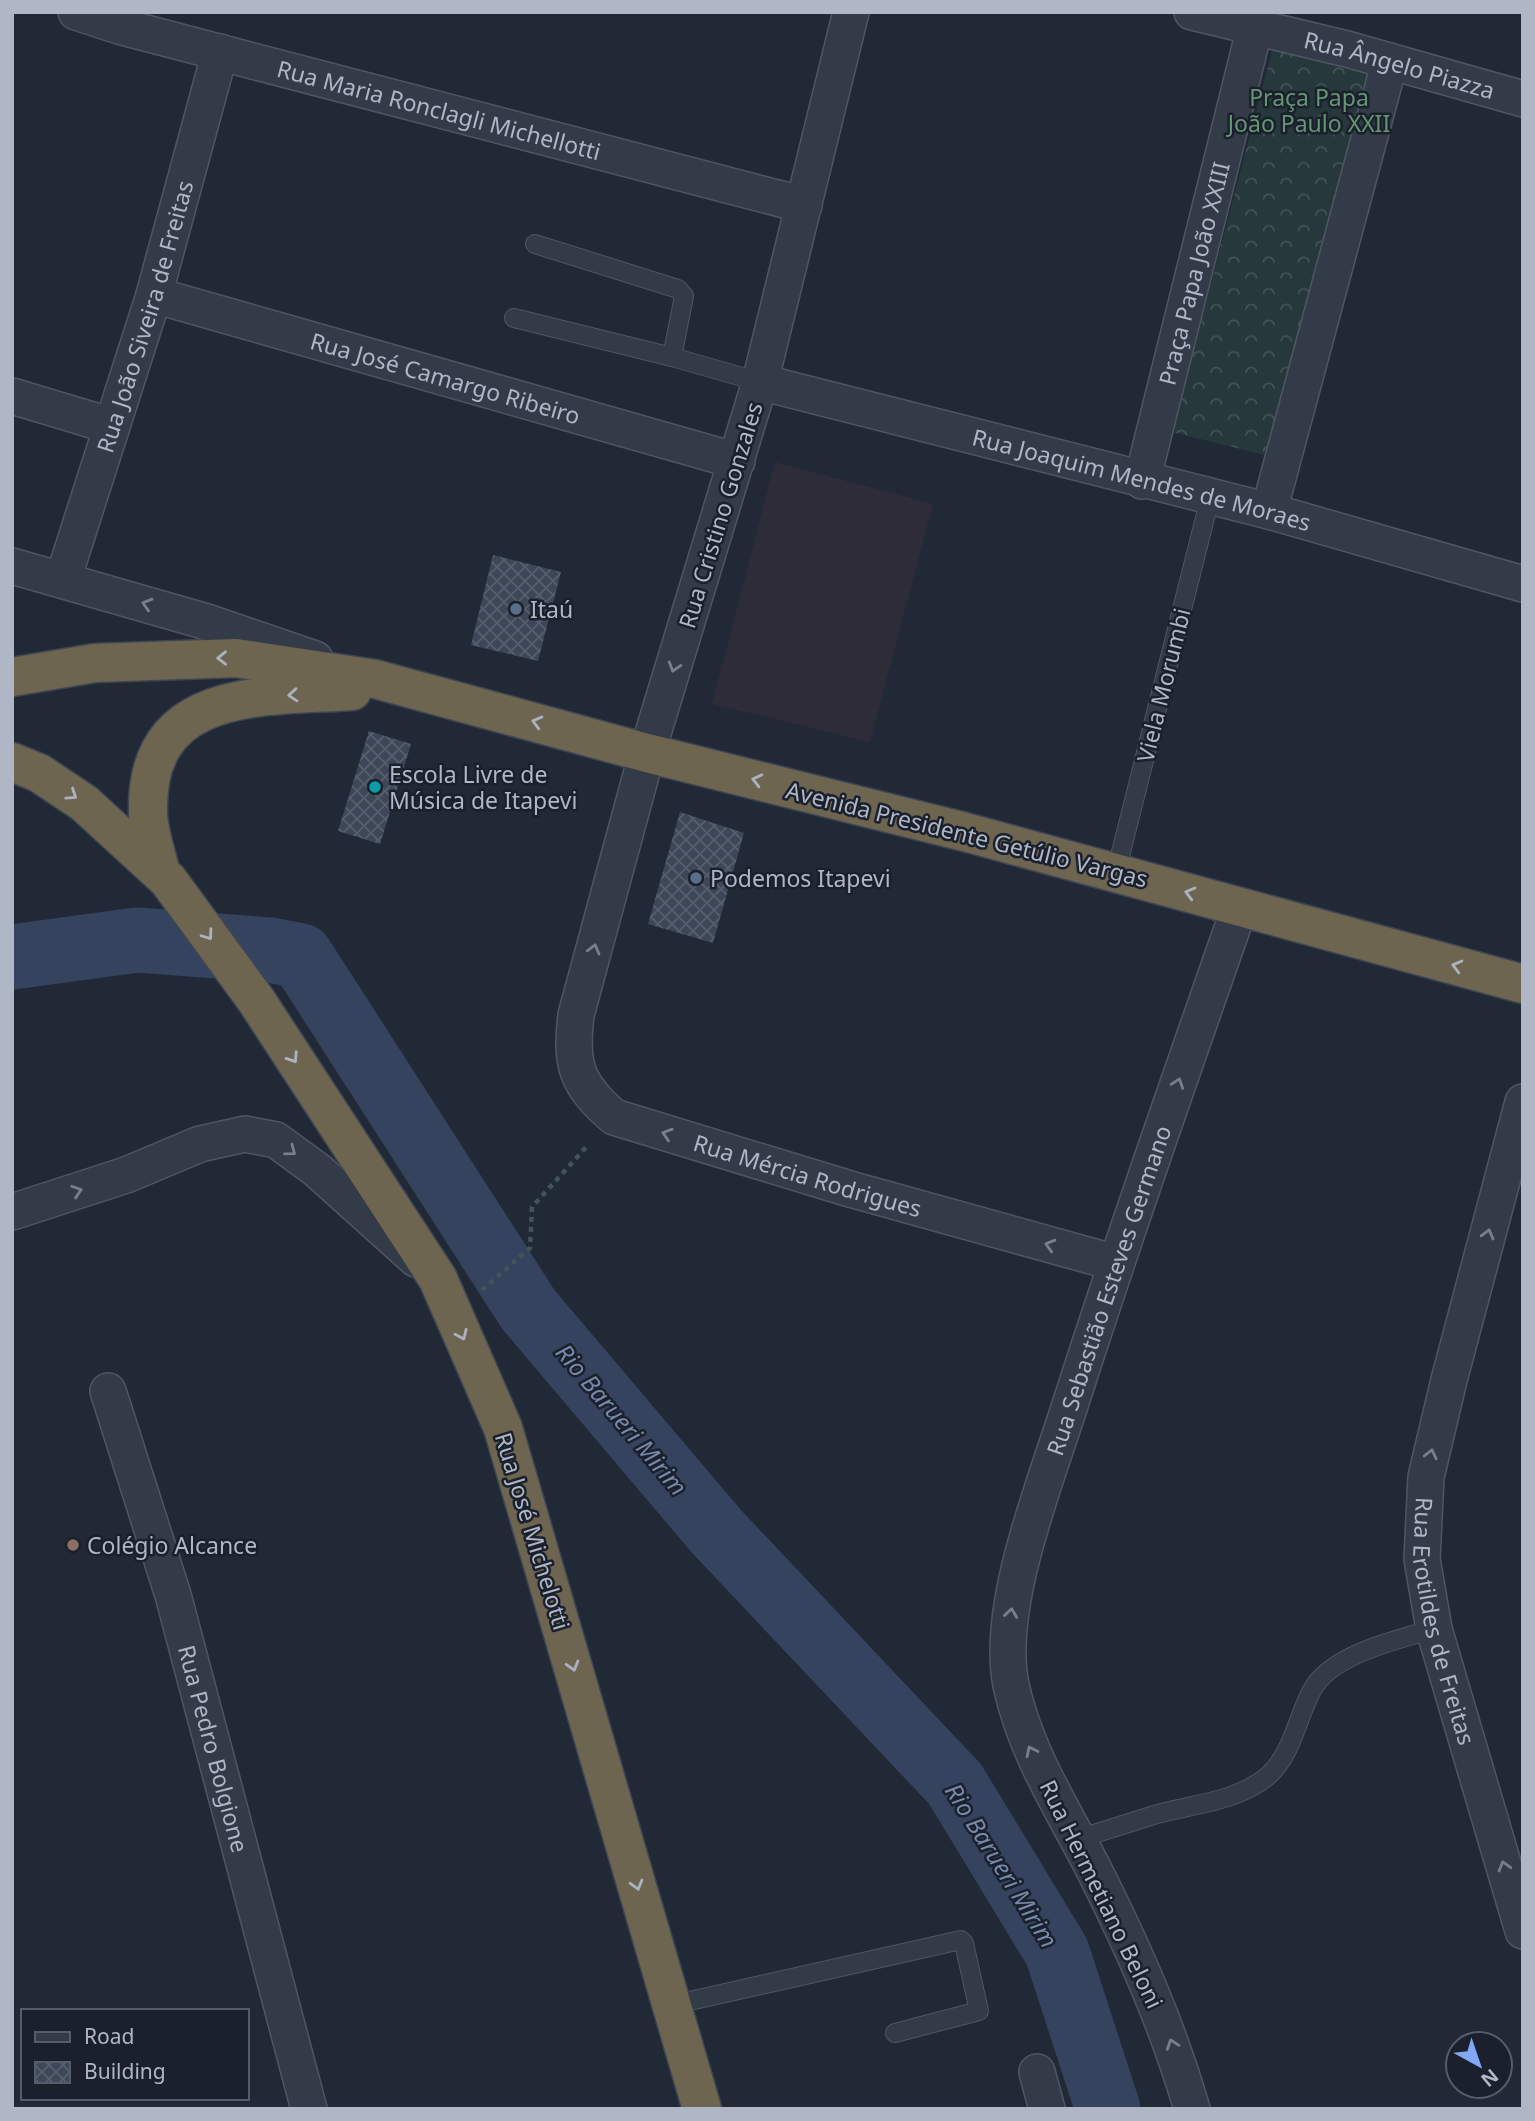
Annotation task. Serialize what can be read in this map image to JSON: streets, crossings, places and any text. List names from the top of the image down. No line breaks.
{"streets":{"highway":["Avenida Presidente Getúlio Vargas","Rua José Michelotti"],"street":["Rua Ângelo Piazza","Rua Maria Ronclagli Michellotti","Praça Papa João XXIII","Rua João Siveira de Freitas","Rua José Camargo Ribeiro","Rua Joaquim Mendes de Moraes","Rua Cristino Gonzales","Rua Mércia Rodrigues","Rua Sebastião Esteves Germano","Rua Erotildes de Freitas","Rua Pedro Bolgione","Rua Hermetiano Beloni"],"lane":["Viela Morumbi"]},"crossings":[["Rua Ângelo Piazza","Praça Papa João XXIII"],["Rua Maria Ronclagli Michellotti","Rua João Siveira de Freitas"],["Rua Maria Ronclagli Michellotti","Rua Cristino Gonzales"],["Praça Papa João XXIII","Rua Joaquim Mendes de Moraes"],["Rua João Siveira de Freitas","Rua José Camargo Ribeiro"],["Rua José Camargo Ribeiro","Rua Cristino Gonzales"],["Rua Joaquim Mendes de Moraes","Rua Cristino Gonzales"],["Rua Joaquim Mendes de Moraes","Viela Morumbi"],["Rua Cristino Gonzales","Avenida Presidente Getúlio Vargas"],["Rua Cristino Gonzales","Rua Mércia Rodrigues"],["Viela Morumbi","Avenida Presidente Getúlio Vargas"],["Avenida Presidente Getúlio Vargas","Rua Sebastião Esteves Germano"],["Rua Mércia Rodrigues","Rua Sebastião Esteves Germano"],["Rua Sebastião Esteves Germano","Rua Hermetiano Beloni"]],"one_way":["Avenida Presidente Getúlio Vargas","Rua Mércia Rodrigues","Rua Sebastião Esteves Germano","Rua José Michelotti","Rua Erotildes de Freitas","Rua Hermetiano Beloni"],"water":["Rio Barueri Mirim"],"parks":["Praça Papa João Paulo XXII"],"places":["Itaú","Escola Livre de Música de Itapevi","Podemos Itapevi","Colégio Alcance"],"legend":["Road","Building"],"north":"bottom right"}
